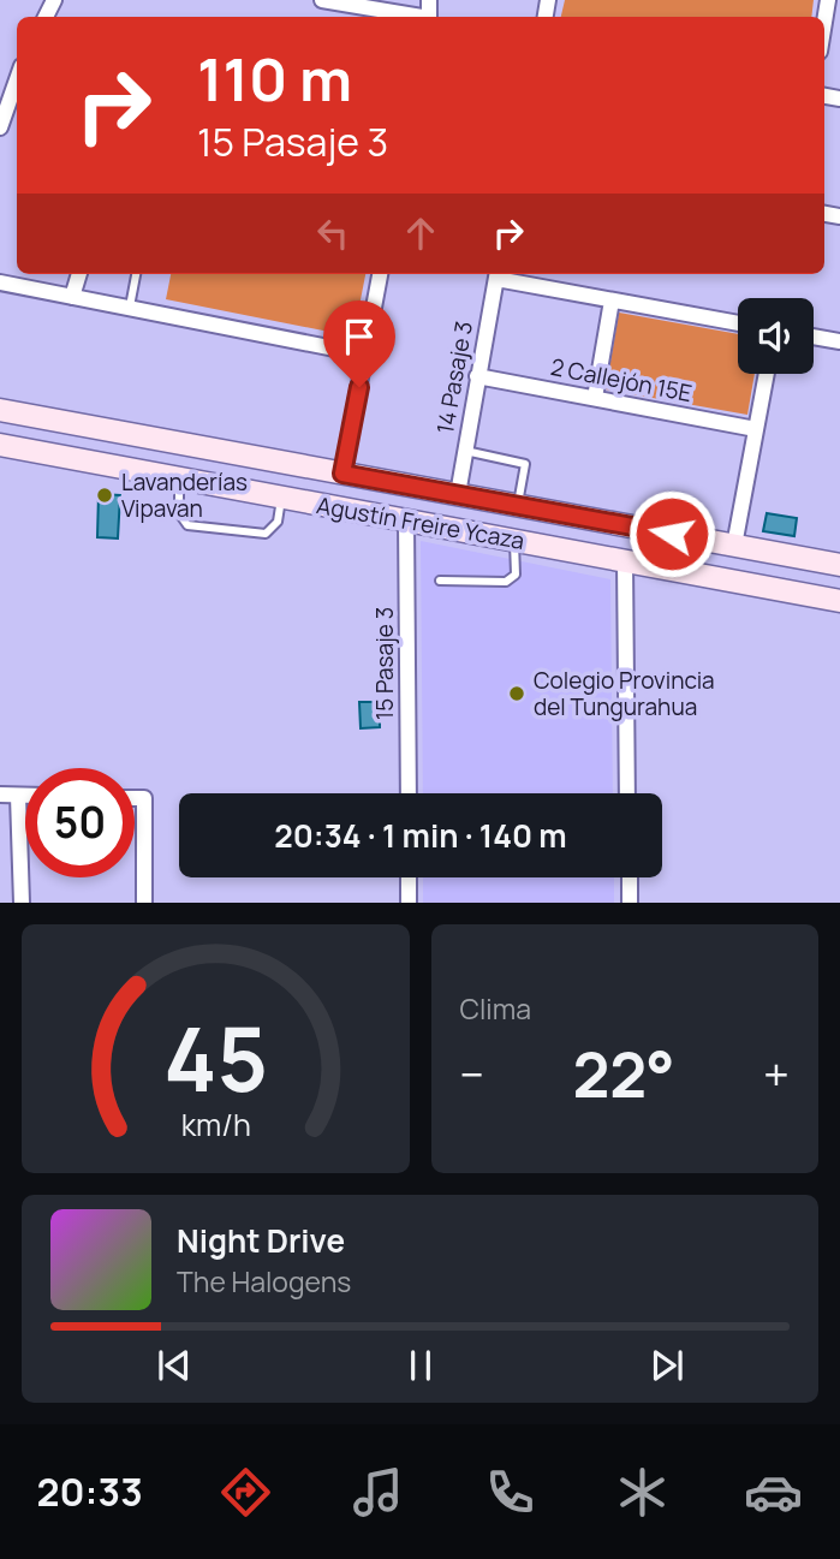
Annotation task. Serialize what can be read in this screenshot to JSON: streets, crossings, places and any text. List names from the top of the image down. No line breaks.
{"streets":{"main road":["Agustín Freire Ycaza"],"street":["14 Pasaje 3","2 Callejón 15E","15 Pasaje 3"]},"crossings":[["14 Pasaje 3","2 Callejón 15E"],["14 Pasaje 3","Agustín Freire Ycaza"],["Agustín Freire Ycaza","15 Pasaje 3"]],"places":["Lavanderías Vipavan","Colegio Provincia del Tungurahua"],"page":{"turn":["110 m","15 Pasaje 3"],"limit":"50","trip":"20:34 · 1 min · 140 m","tile":"Clima","heat":["−","22°","+"],"song":["Night Drive","The Halogens"],"tabs":"20:33","gauge":["45","km/h"]}}
